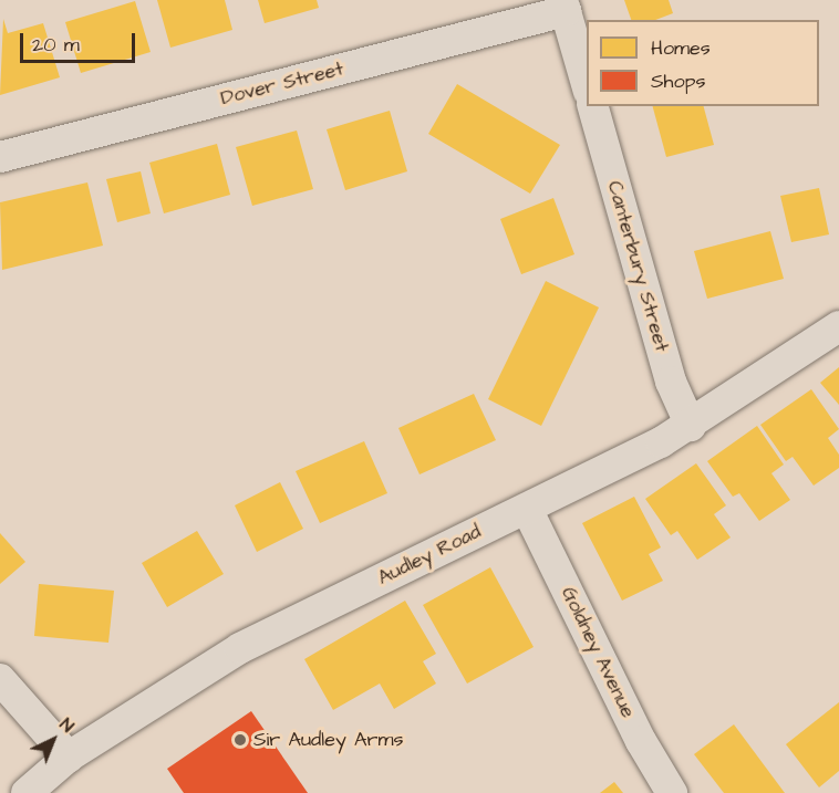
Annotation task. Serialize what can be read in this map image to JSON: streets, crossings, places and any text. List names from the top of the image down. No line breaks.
{"streets":{"street":["Dover Street","Canterbury Street","Audley Road","Goldney Avenue"]},"crossings":[["Canterbury Street","Audley Road"],["Audley Road","Goldney Avenue"]],"places":["Sir Audley Arms"],"legend":["Homes","Shops"],"scale_bar":"20 m","north":"top right"}
